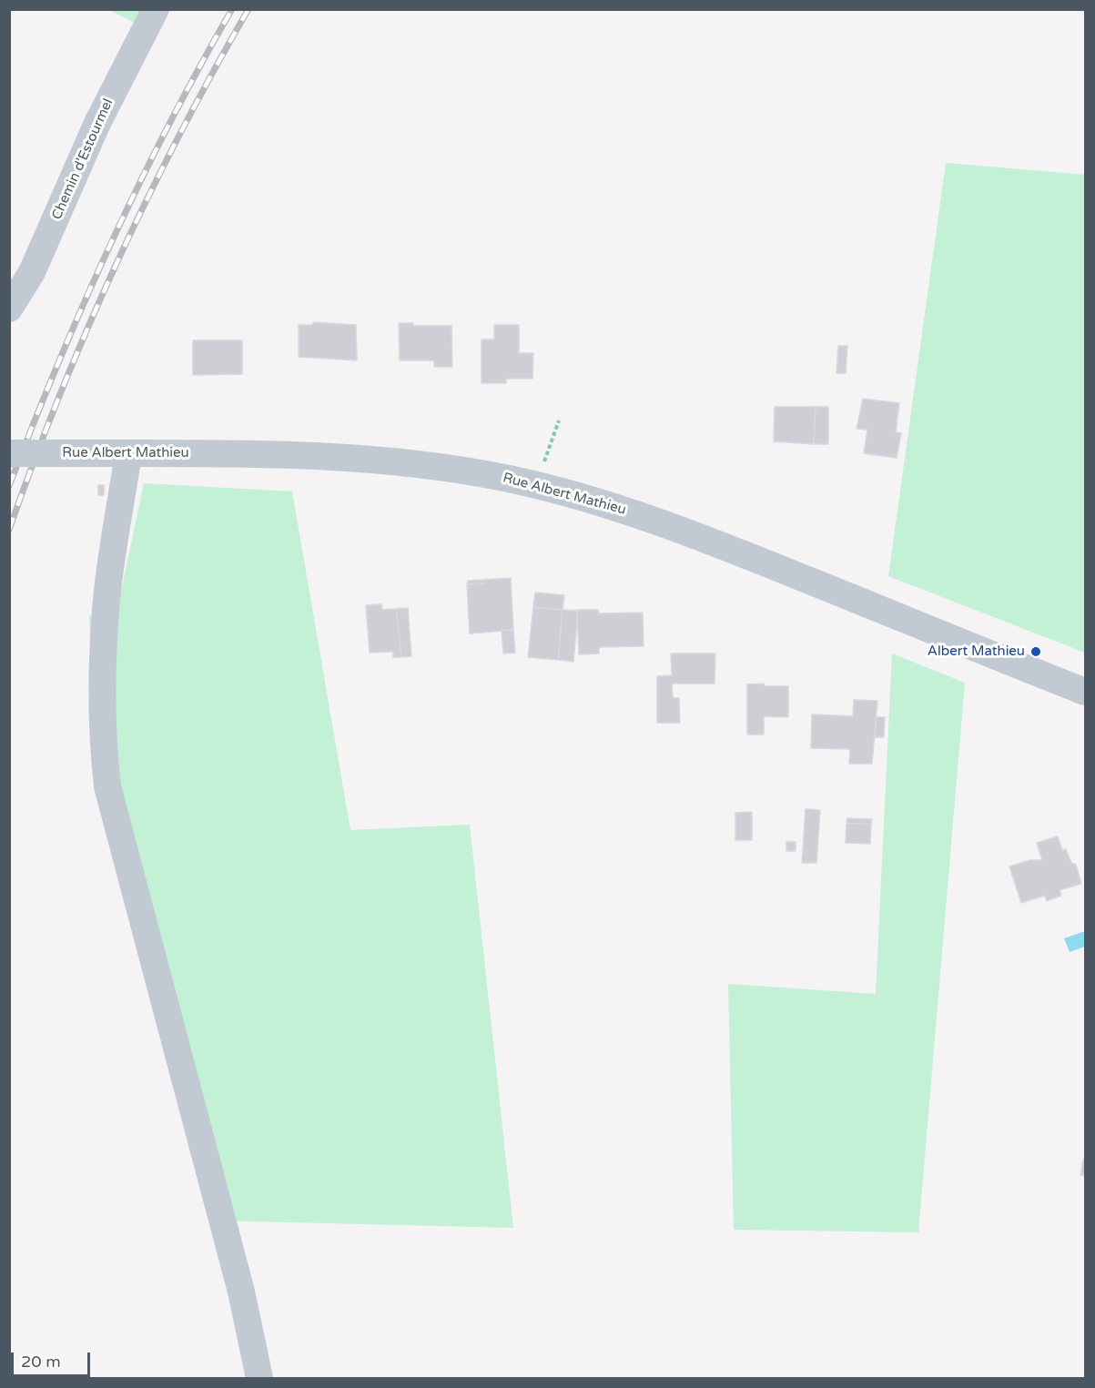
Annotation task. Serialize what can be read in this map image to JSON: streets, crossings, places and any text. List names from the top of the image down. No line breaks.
{"streets":{"street":["Chemin d'Estourmel","Rue Albert Mathieu"]},"places":["Albert Mathieu"],"scale_bar":"20 m"}
